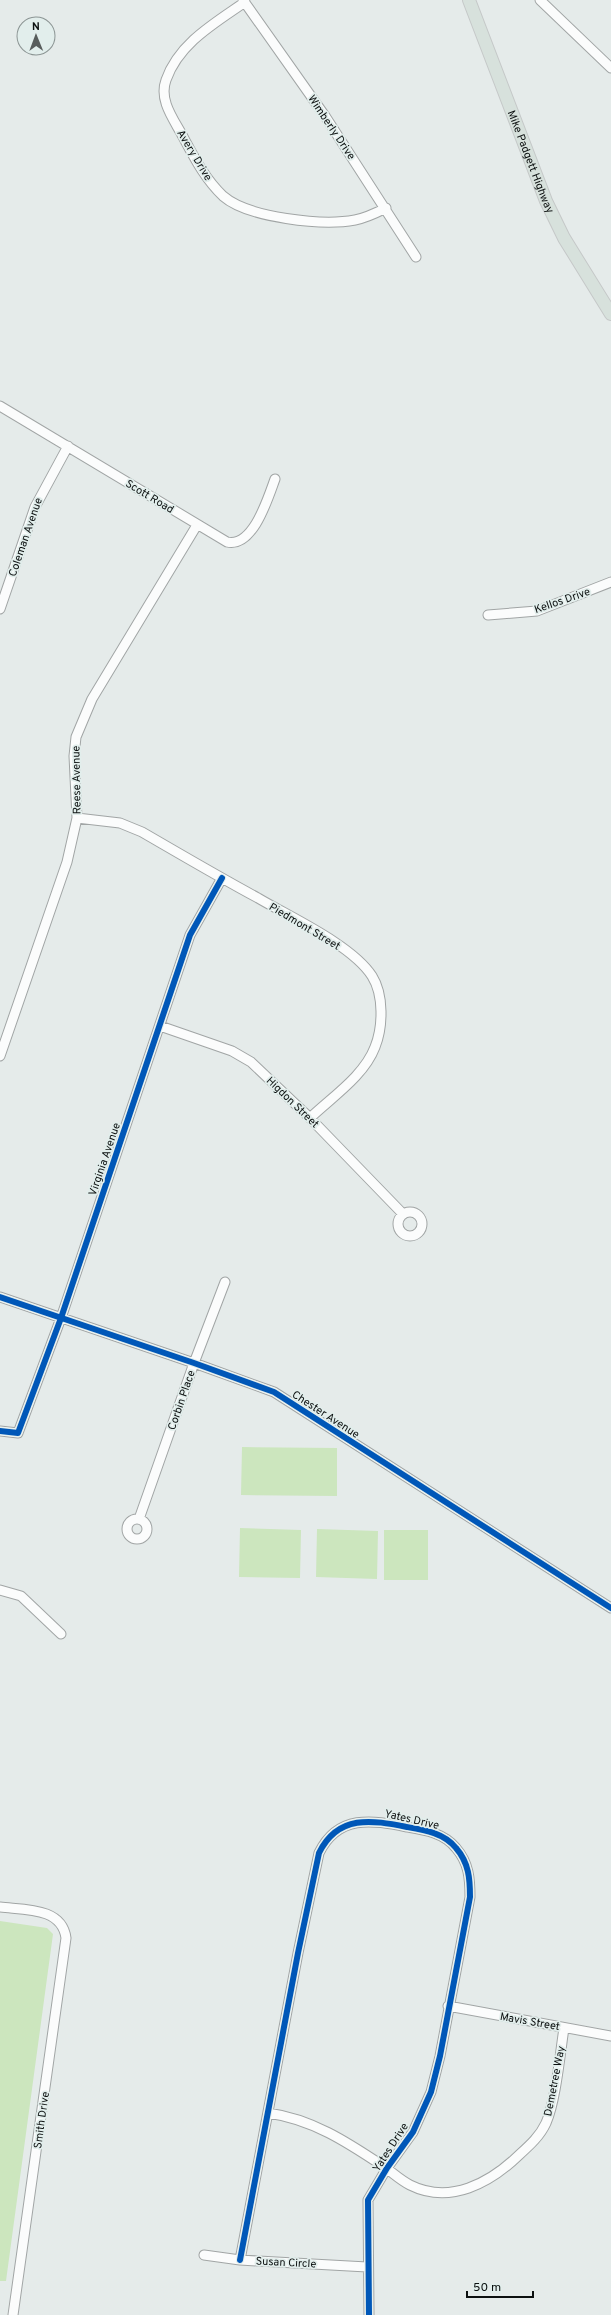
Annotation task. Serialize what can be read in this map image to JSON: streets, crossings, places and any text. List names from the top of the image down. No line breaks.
{"streets":{"main road":["Mike Padgett Highway"],"street":["Wimberly Drive","Avery Drive","Scott Road","Coleman Avenue","Kellos Drive","Reese Avenue","Piedmont Street","Higdon Street","Virginia Avenue","Corbin Place","Chester Avenue","Yates Drive","Mavis Street","Demetree Way","Smith Drive","Susan Circle"]},"crossings":[["Wimberly Drive","Avery Drive"],["Scott Road","Coleman Avenue"],["Scott Road","Reese Avenue"],["Reese Avenue","Piedmont Street"],["Piedmont Street","Higdon Street"],["Piedmont Street","Virginia Avenue"],["Higdon Street","Virginia Avenue"],["Virginia Avenue","Chester Avenue"],["Corbin Place","Chester Avenue"],["Yates Drive","Mavis Street"],["Yates Drive","Demetree Way"],["Yates Drive","Susan Circle"],["Mavis Street","Demetree Way"]],"scale_bar":"50 m","north":"top"}
